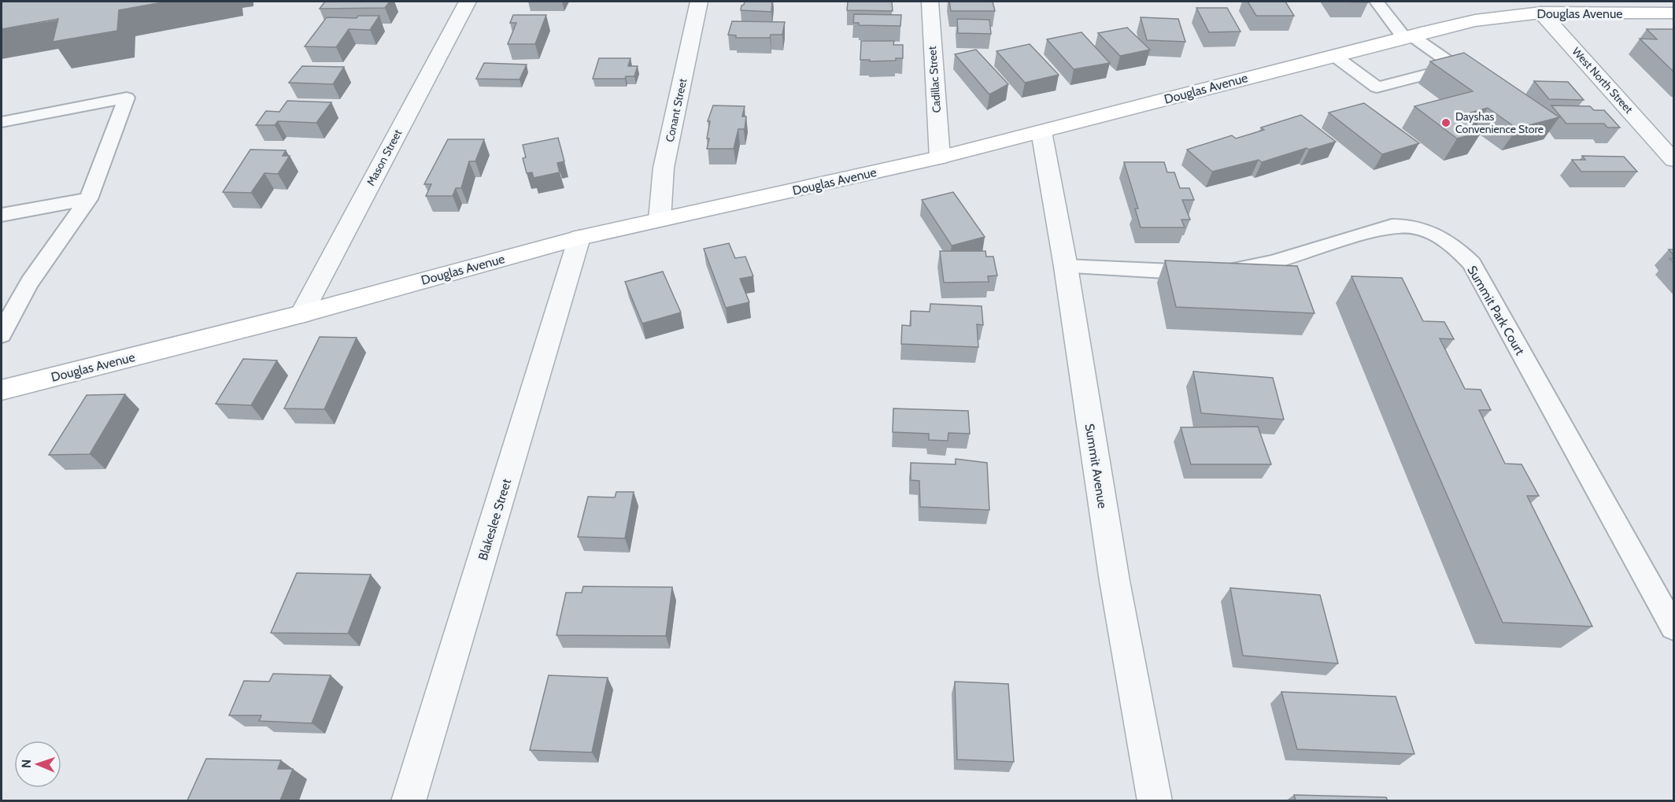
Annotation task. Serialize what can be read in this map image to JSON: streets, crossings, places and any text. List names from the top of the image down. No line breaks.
{"streets":{"main road":["Douglas Avenue"],"street":["Cadillac Street","West North Street","Conant Street","Mason Street","Summit Avenue","Blakeslee Street"],"lane":["Summit Park Court"]},"crossings":[["Douglas Avenue","Cadillac Street"],["Douglas Avenue","West North Street"],["Douglas Avenue","Conant Street"],["Douglas Avenue","Mason Street"],["Douglas Avenue","Summit Avenue"],["Douglas Avenue","Blakeslee Street"],["Summit Park Court","Summit Avenue"]],"places":["Dayshas Convenience Store"],"north":"left"}
